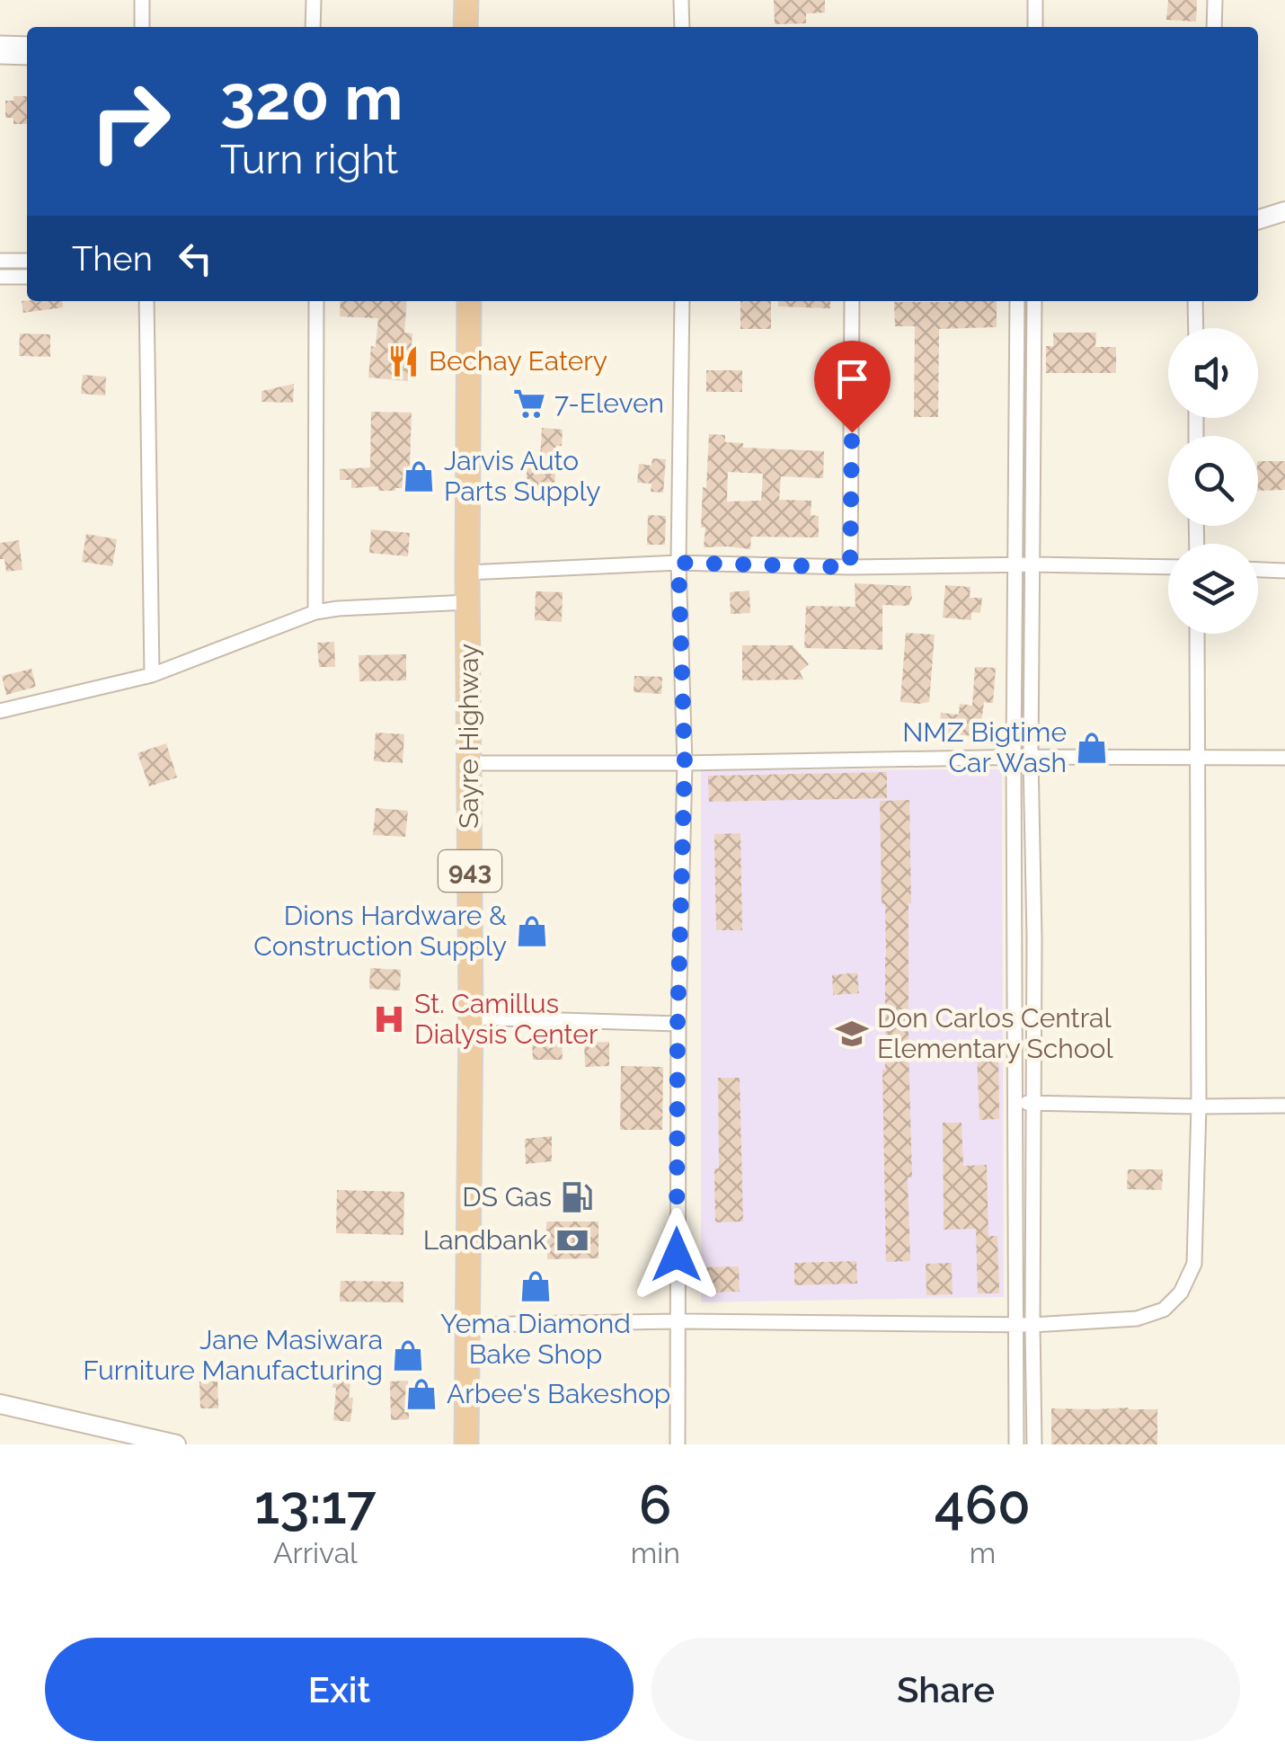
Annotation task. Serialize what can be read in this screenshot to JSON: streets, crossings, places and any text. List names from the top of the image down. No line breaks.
{"streets":{"highway":["Sayre Highway","943"]},"places":{"restaurant":["Bechay Eatery"],"supermarket":["7-Eleven"],"shop":["Jarvis Auto Parts Supply","NMZ Bigtime Car Wash","Dions Hardware & Construction Supply","Yema Diamond Bake Shop","Jane Masiwara Furniture Manufacturing","Arbee's Bakeshop"],"hospital":["St. Camillus Dialysis Center"],"school or university":["Don Carlos Central Elementary School"],"fuel station":["DS Gas"],"bank":["Landbank"]},"page":{"turn":["320 m","Turn right"],"then":"Then","eta":["13:17","Arrival","6","min","460","m"],"buttons":["Exit","Share"]}}
